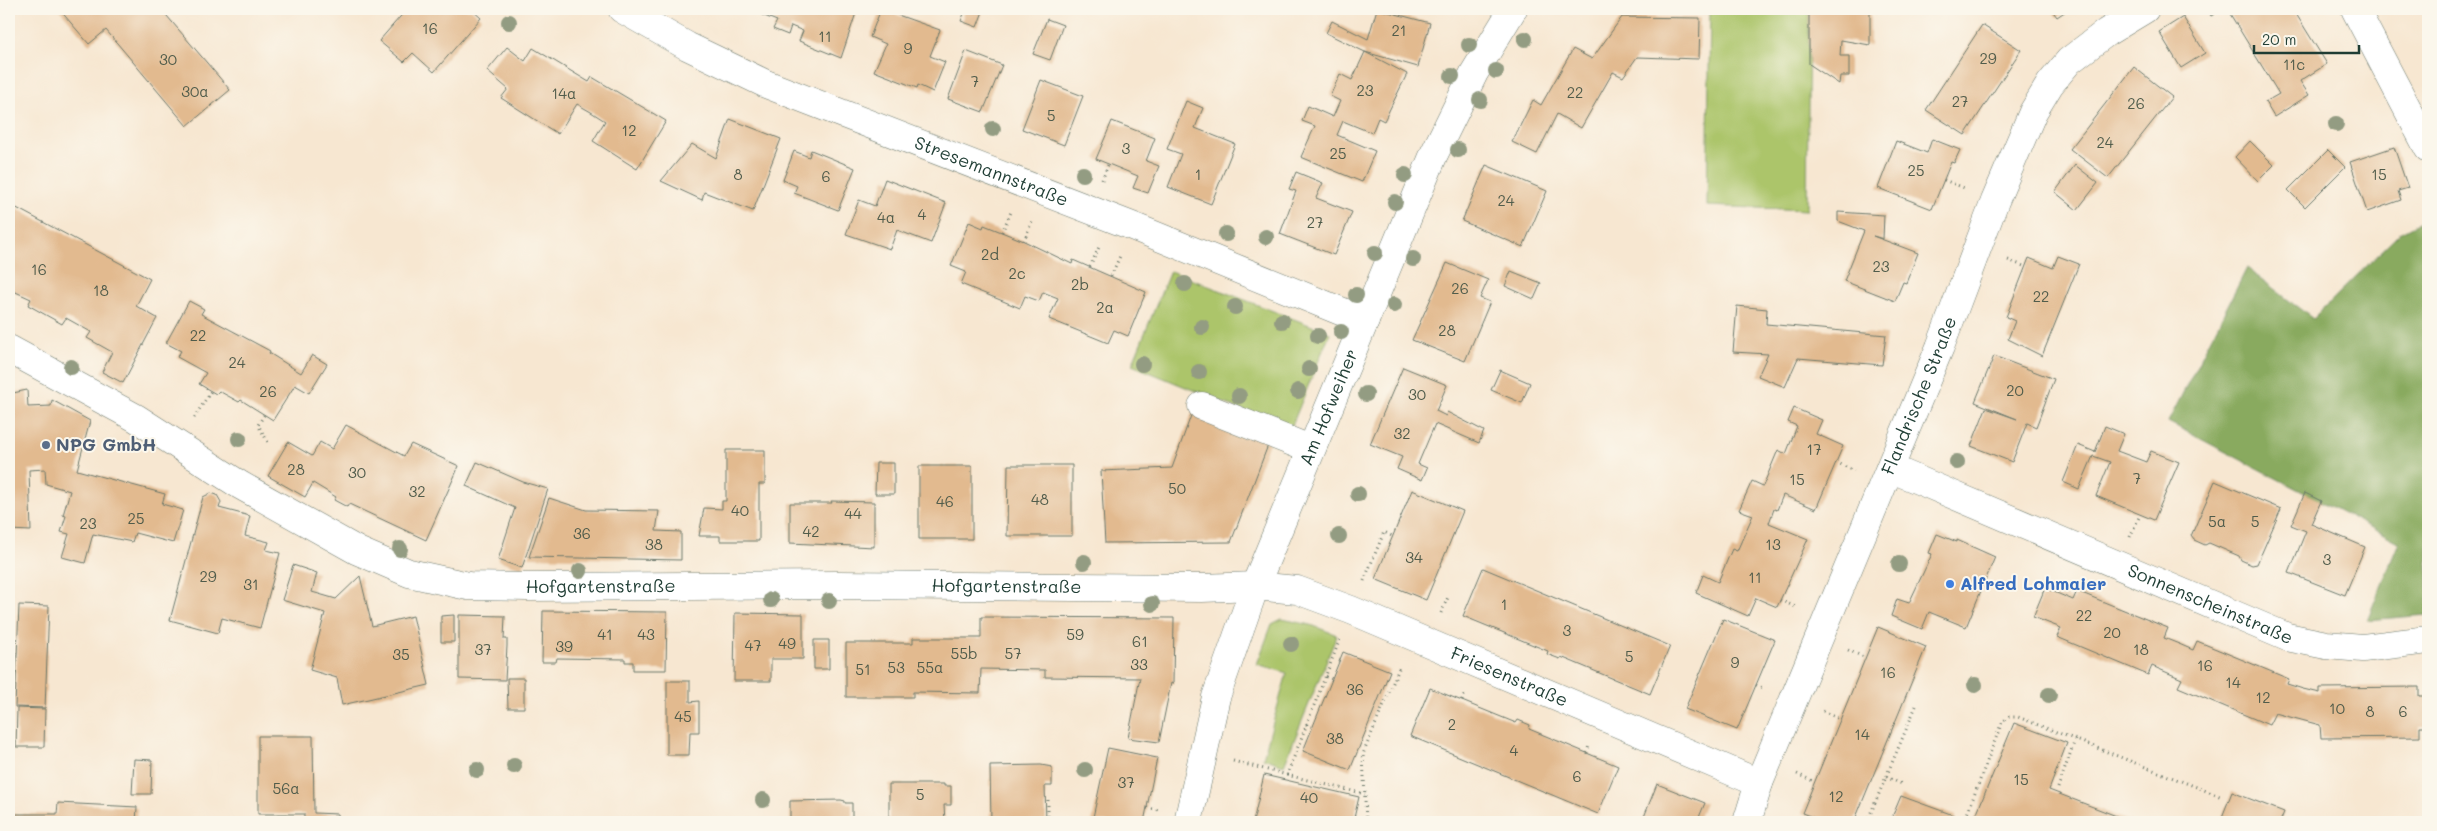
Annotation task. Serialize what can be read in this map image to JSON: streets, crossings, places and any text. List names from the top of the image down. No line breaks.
{"streets":{"street":["Stresemannstraße","Flandrische Straße","Am Hofweiher","Hofgartenstraße","Sonnenscheinstraße","Friesenstraße"]},"crossings":[["Stresemannstraße","Am Hofweiher"],["Flandrische Straße","Sonnenscheinstraße"],["Flandrische Straße","Friesenstraße"],["Am Hofweiher","Hofgartenstraße"],["Am Hofweiher","Friesenstraße"],["Hofgartenstraße","Friesenstraße"]],"places":["NPG GmbH","Alfred Lohmaier"],"house_numbers":["16","21","11","9","29","30","11c","7","23","30a","22","14a","27","26","5","12","24","3","25","25","8","1","15","6","24","4","4a","27","2d","23","16","2c","2b","26","18","22","2a","28","22","24","20","26","30","32","17","28","30","7","15","50","32","48","46","40","44","25","5a","5","23","42","36","38","13","34","3","29","11","31","1","22","3","20","41","43","59","61","49","47","39","37","18","55b","57","35","5","9","33","16","53","55a","51","16","14","36","12","10","8","6","45","2","14","38","4","6","15","37","56a","5","12","40"],"scale_bar":"20 m"}
